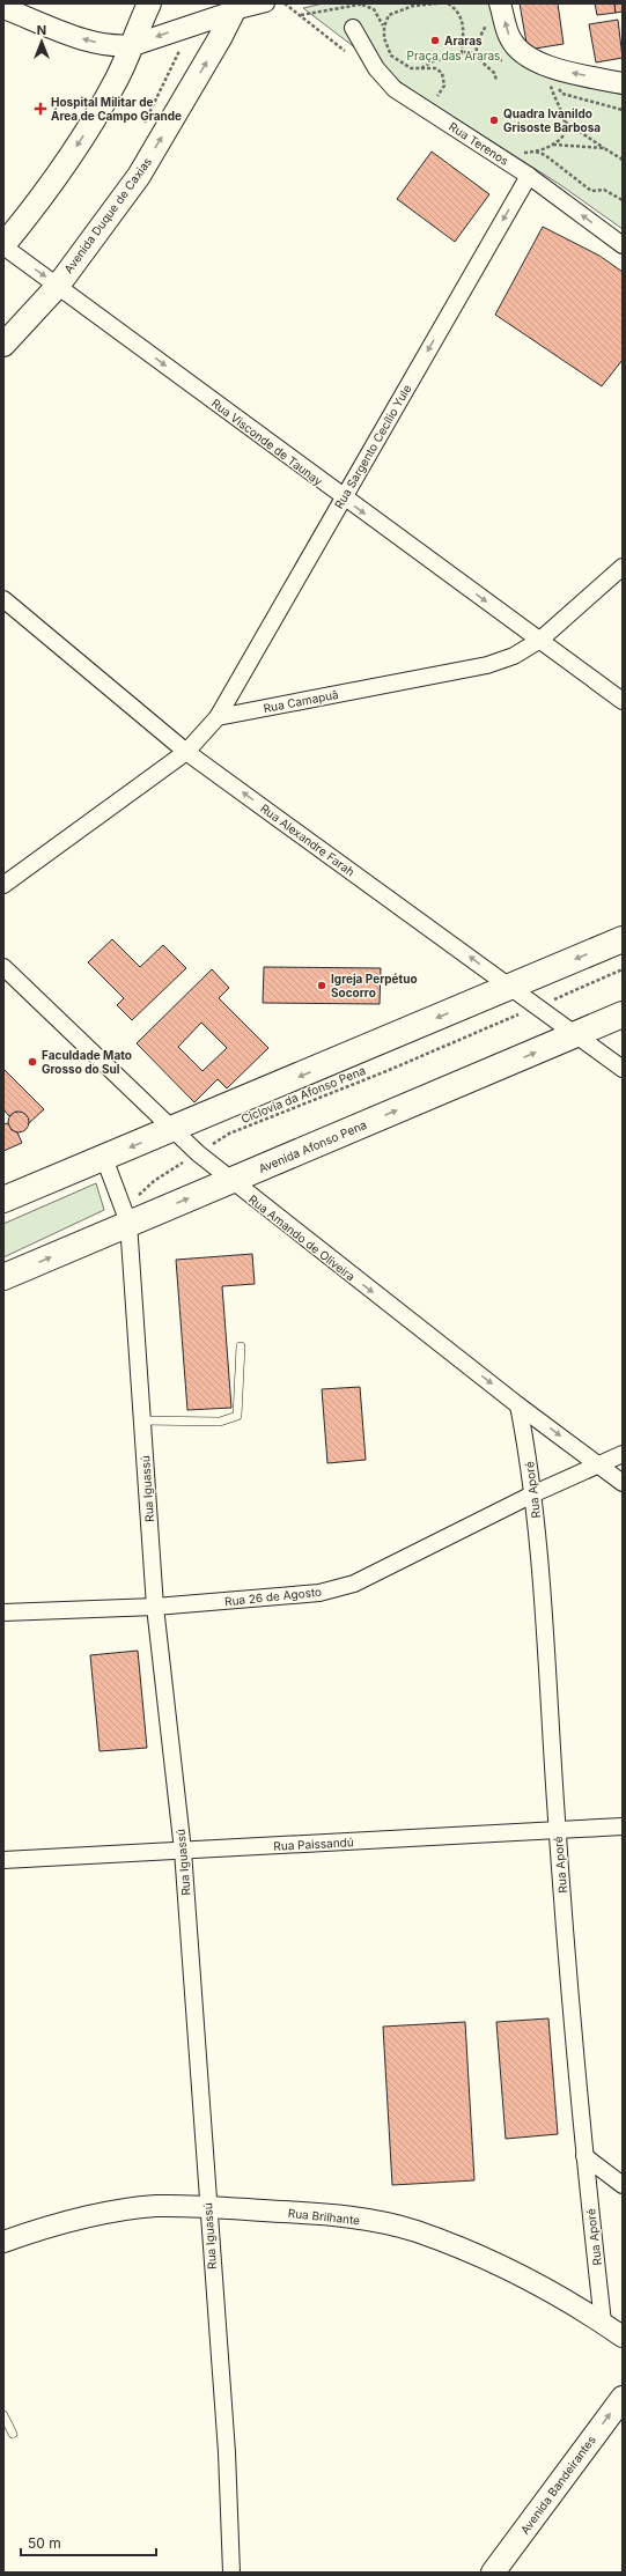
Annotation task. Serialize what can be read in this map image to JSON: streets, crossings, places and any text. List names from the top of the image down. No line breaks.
{"streets":{"main road":["Avenida Duque de Caxias","Avenida Afonso Pena","Avenida Bandeirantes"],"street":["Rua Terenos","Rua Visconde de Taunay","Rua Sargento Cecílio Yule","Rua Camapuã","Rua Alexandre Farah","Rua Amando de Oliveira","Rua Iguassú","Rua Aporé","Rua 26 de Agosto","Rua Paissandú","Rua Brilhante"],"path":["Ciclovia da Afonso Pena"]},"crossings":[["Rua Terenos","Rua Sargento Cecílio Yule"],["Avenida Duque de Caxias","Rua Visconde de Taunay"],["Rua Visconde de Taunay","Rua Sargento Cecílio Yule"],["Rua Visconde de Taunay","Rua Camapuã"],["Rua Sargento Cecílio Yule","Rua Camapuã"],["Rua Alexandre Farah","Ciclovia da Afonso Pena"],["Rua Alexandre Farah","Avenida Afonso Pena"],["Ciclovia da Afonso Pena","Avenida Afonso Pena"],["Ciclovia da Afonso Pena","Rua Amando de Oliveira"],["Ciclovia da Afonso Pena","Rua Iguassú"],["Avenida Afonso Pena","Rua Amando de Oliveira"],["Avenida Afonso Pena","Rua Iguassú"],["Rua Amando de Oliveira","Rua Aporé"],["Rua Amando de Oliveira","Rua 26 de Agosto"],["Rua Iguassú","Rua 26 de Agosto"],["Rua Iguassú","Rua Paissandú"],["Rua Iguassú","Rua Brilhante"],["Rua Aporé","Rua 26 de Agosto"],["Rua Aporé","Rua Paissandú"],["Rua Aporé","Rua Brilhante"]],"one_way":["Rua Visconde de Taunay","Rua Sargento Cecílio Yule","Rua Alexandre Farah","Rua Amando de Oliveira","Avenida Bandeirantes"],"parks":["Praça das Araras"],"places":{"other":["Araras","Quadra Ivanildo Grisoste Barbosa","Igreja Perpétuo Socorro","Faculdade Mato Grosso do Sul"],"health":["Hospital Militar de Área de Campo Grande"]},"scale_bar":"50 m","north":"top"}
